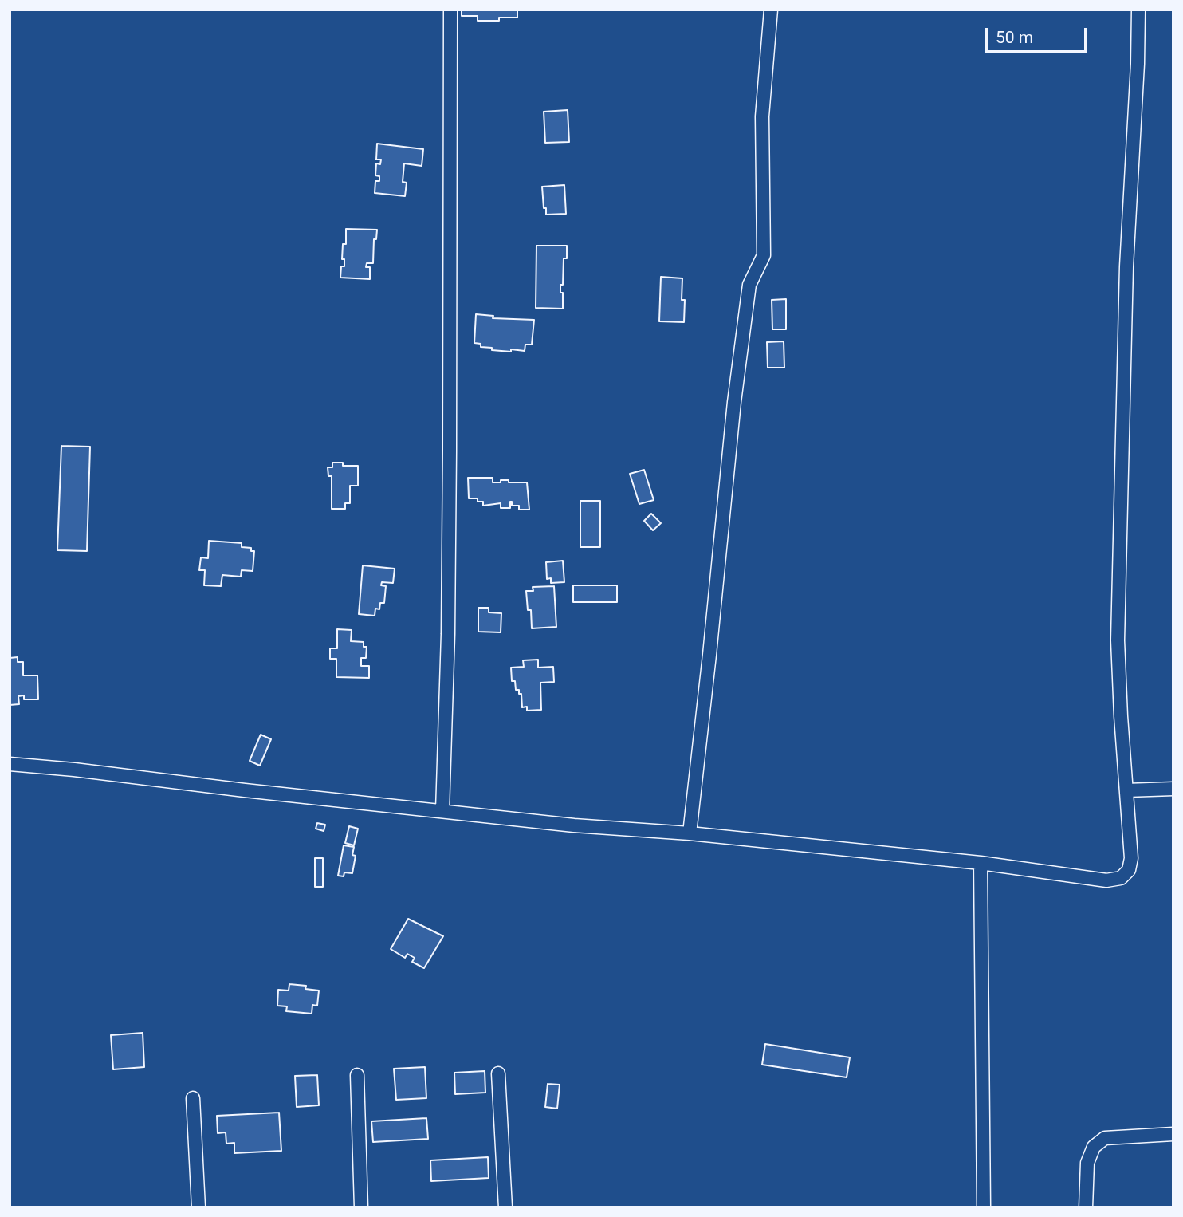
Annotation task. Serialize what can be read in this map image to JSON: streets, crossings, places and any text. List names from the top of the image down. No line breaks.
{"scale_bar":"50 m"}
